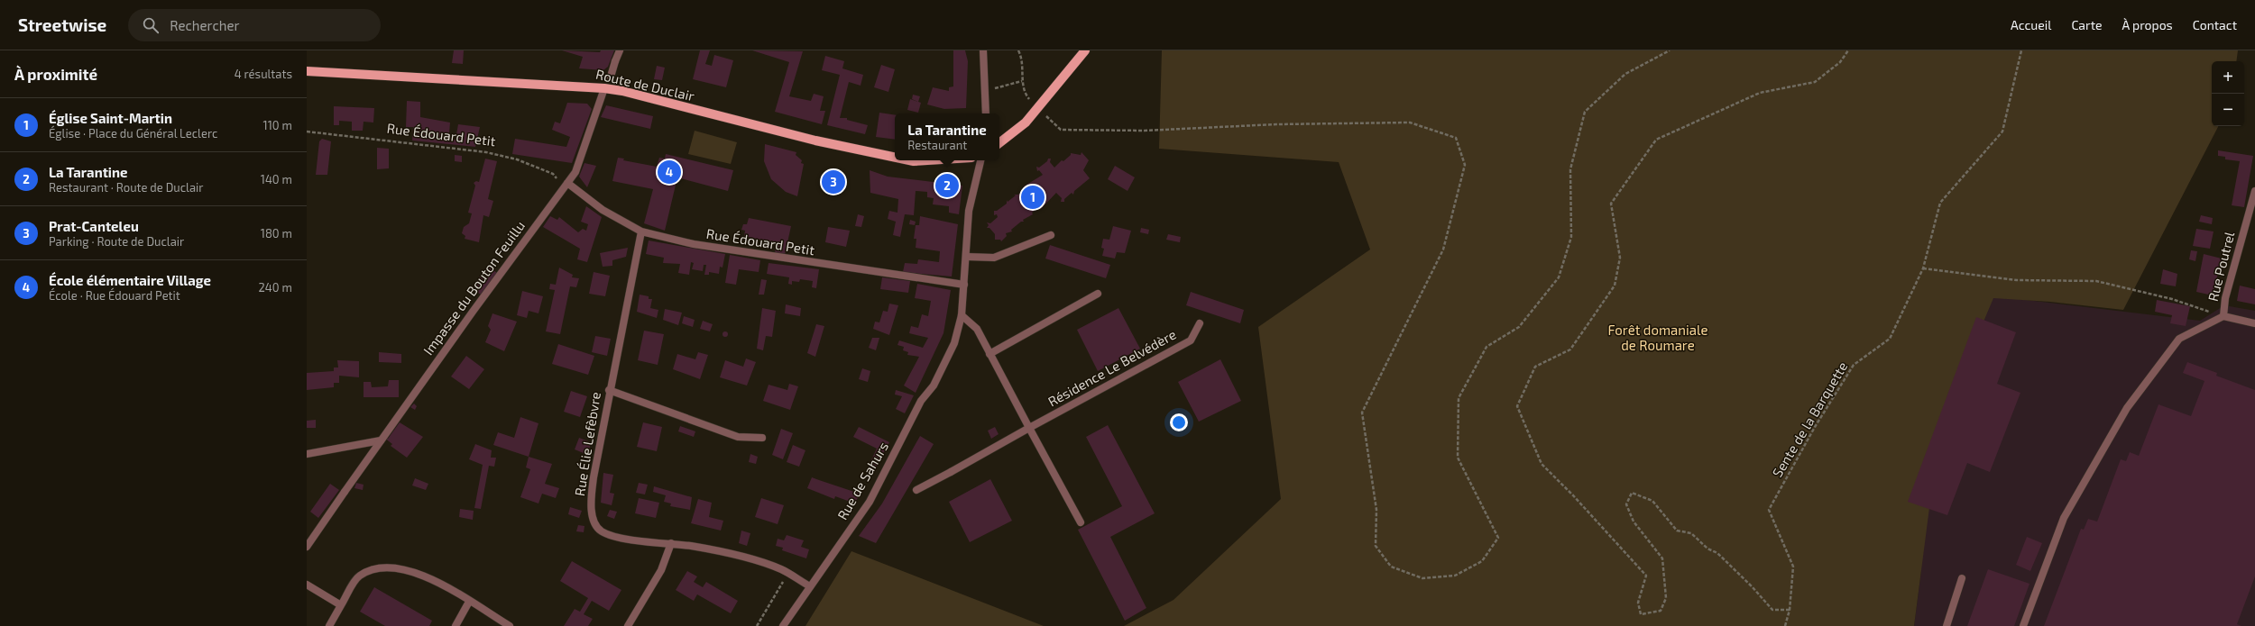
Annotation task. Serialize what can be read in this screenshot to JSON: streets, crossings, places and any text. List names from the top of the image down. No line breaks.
{"streets":{"main road":["Route de Duclair"],"street":["Rue Édouard Petit","Rue Poutrel","Impasse du Bouton Feuillu","Résidence Le Belvédère","Rue Élie Lefèbvre","Rue de Sahurs"],"path":["Sente de la Barquette"]},"crossings":[["Route de Duclair","Impasse du Bouton Feuillu"],["Rue Édouard Petit","Impasse du Bouton Feuillu"],["Rue Édouard Petit","Rue Élie Lefèbvre"],["Rue Édouard Petit","Rue de Sahurs"],["Rue Élie Lefèbvre","Rue de Sahurs"]],"parks":["Forêt domaniale de Roumare"],"page":{"header":"Streetwise","search":"Rechercher","nav":["Accueil","Carte","À propos","Contact"],"heading":["À proximité","4 résultats"],"map_buttons":["+","−"],"list":[{"mark":"1","name":"Église Saint-Martin","note":"Église · Place du Général Leclerc","value":"110 m"},{"mark":"2","name":"La Tarantine","note":"Restaurant · Route de Duclair","value":"140 m"},{"mark":"3","name":"Prat-Canteleu","note":"Parking · Route de Duclair","value":"180 m"},{"mark":"4","name":"École élémentaire Village","note":"École · Rue Édouard Petit","value":"240 m"}],"popup":["La Tarantine","Restaurant"],"pins":["4","3","2","1"]}}
